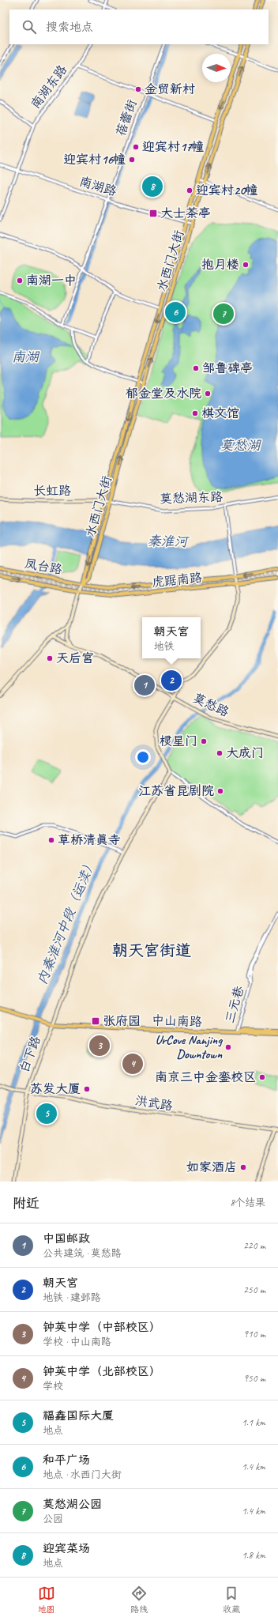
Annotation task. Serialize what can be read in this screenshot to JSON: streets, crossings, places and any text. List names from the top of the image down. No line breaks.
{"streets":{"main road":["水西门大街","长虹路","凤台路","虎踞南路","莫愁路","中山南路","白下路","洪武路"],"street":["南湖东路","蓓蕾街","南湖路","莫愁湖东路","三元巷"]},"crossings":[["南湖东路","南湖路"],["蓓蕾街","南湖路"],["南湖路","水西门大街"],["水西门大街","长虹路"],["水西门大街","莫愁湖东路"],["水西门大街","凤台路"],["水西门大街","虎踞南路"],["长虹路","莫愁湖东路"],["凤台路","虎踞南路"],["三元巷","中山南路"],["中山南路","白下路"],["白下路","洪武路"]],"districts":["朝天宫街道"],"water":["南湖","莫愁湖","秦淮河","内秦淮河中段（运渎）"],"places":{"other":["金贸新村","迎宾村17幢","迎宾村16幢","迎宾村20幢","抱月楼","南湖一中","邹鲁碑亭","郁金堂及水院","棋文馆","天后宫","棂星门","大成门","江苏省昆剧院","草桥清真寺","UrCove Nanjing Downtown","南京三中金銮校区","苏发大厦","如家酒店"],"transit":["大士茶亭","张府园"]},"north":"right","page":{"search":"搜索地点","pins":["8","6","7","2","1","3","4","5"],"popup":["朝天宫","地铁"],"heading":["附近","8个结果"],"list":[{"mark":"1","name":"中国邮政","note":"公共建筑 · 莫愁路","value":"220 m"},{"mark":"2","name":"朝天宫","note":"地铁 · 建邺路","value":"250 m"},{"mark":"3","name":"钟英中学（中部校区）","note":"学校 · 中山南路","value":"910 m"},{"mark":"4","name":"钟英中学（北部校区）","note":"学校","value":"950 m"},{"mark":"5","name":"福鑫国际大厦","note":"地点","value":"1.1 km"},{"mark":"6","name":"和平广场","note":"地点 · 水西门大街","value":"1.4 km"},{"mark":"7","name":"莫愁湖公园","note":"公园","value":"1.4 km"},{"mark":"8","name":"迎宾菜场","note":"地点","value":"1.8 km"}],"nav":["地图","路线","收藏"]}}
